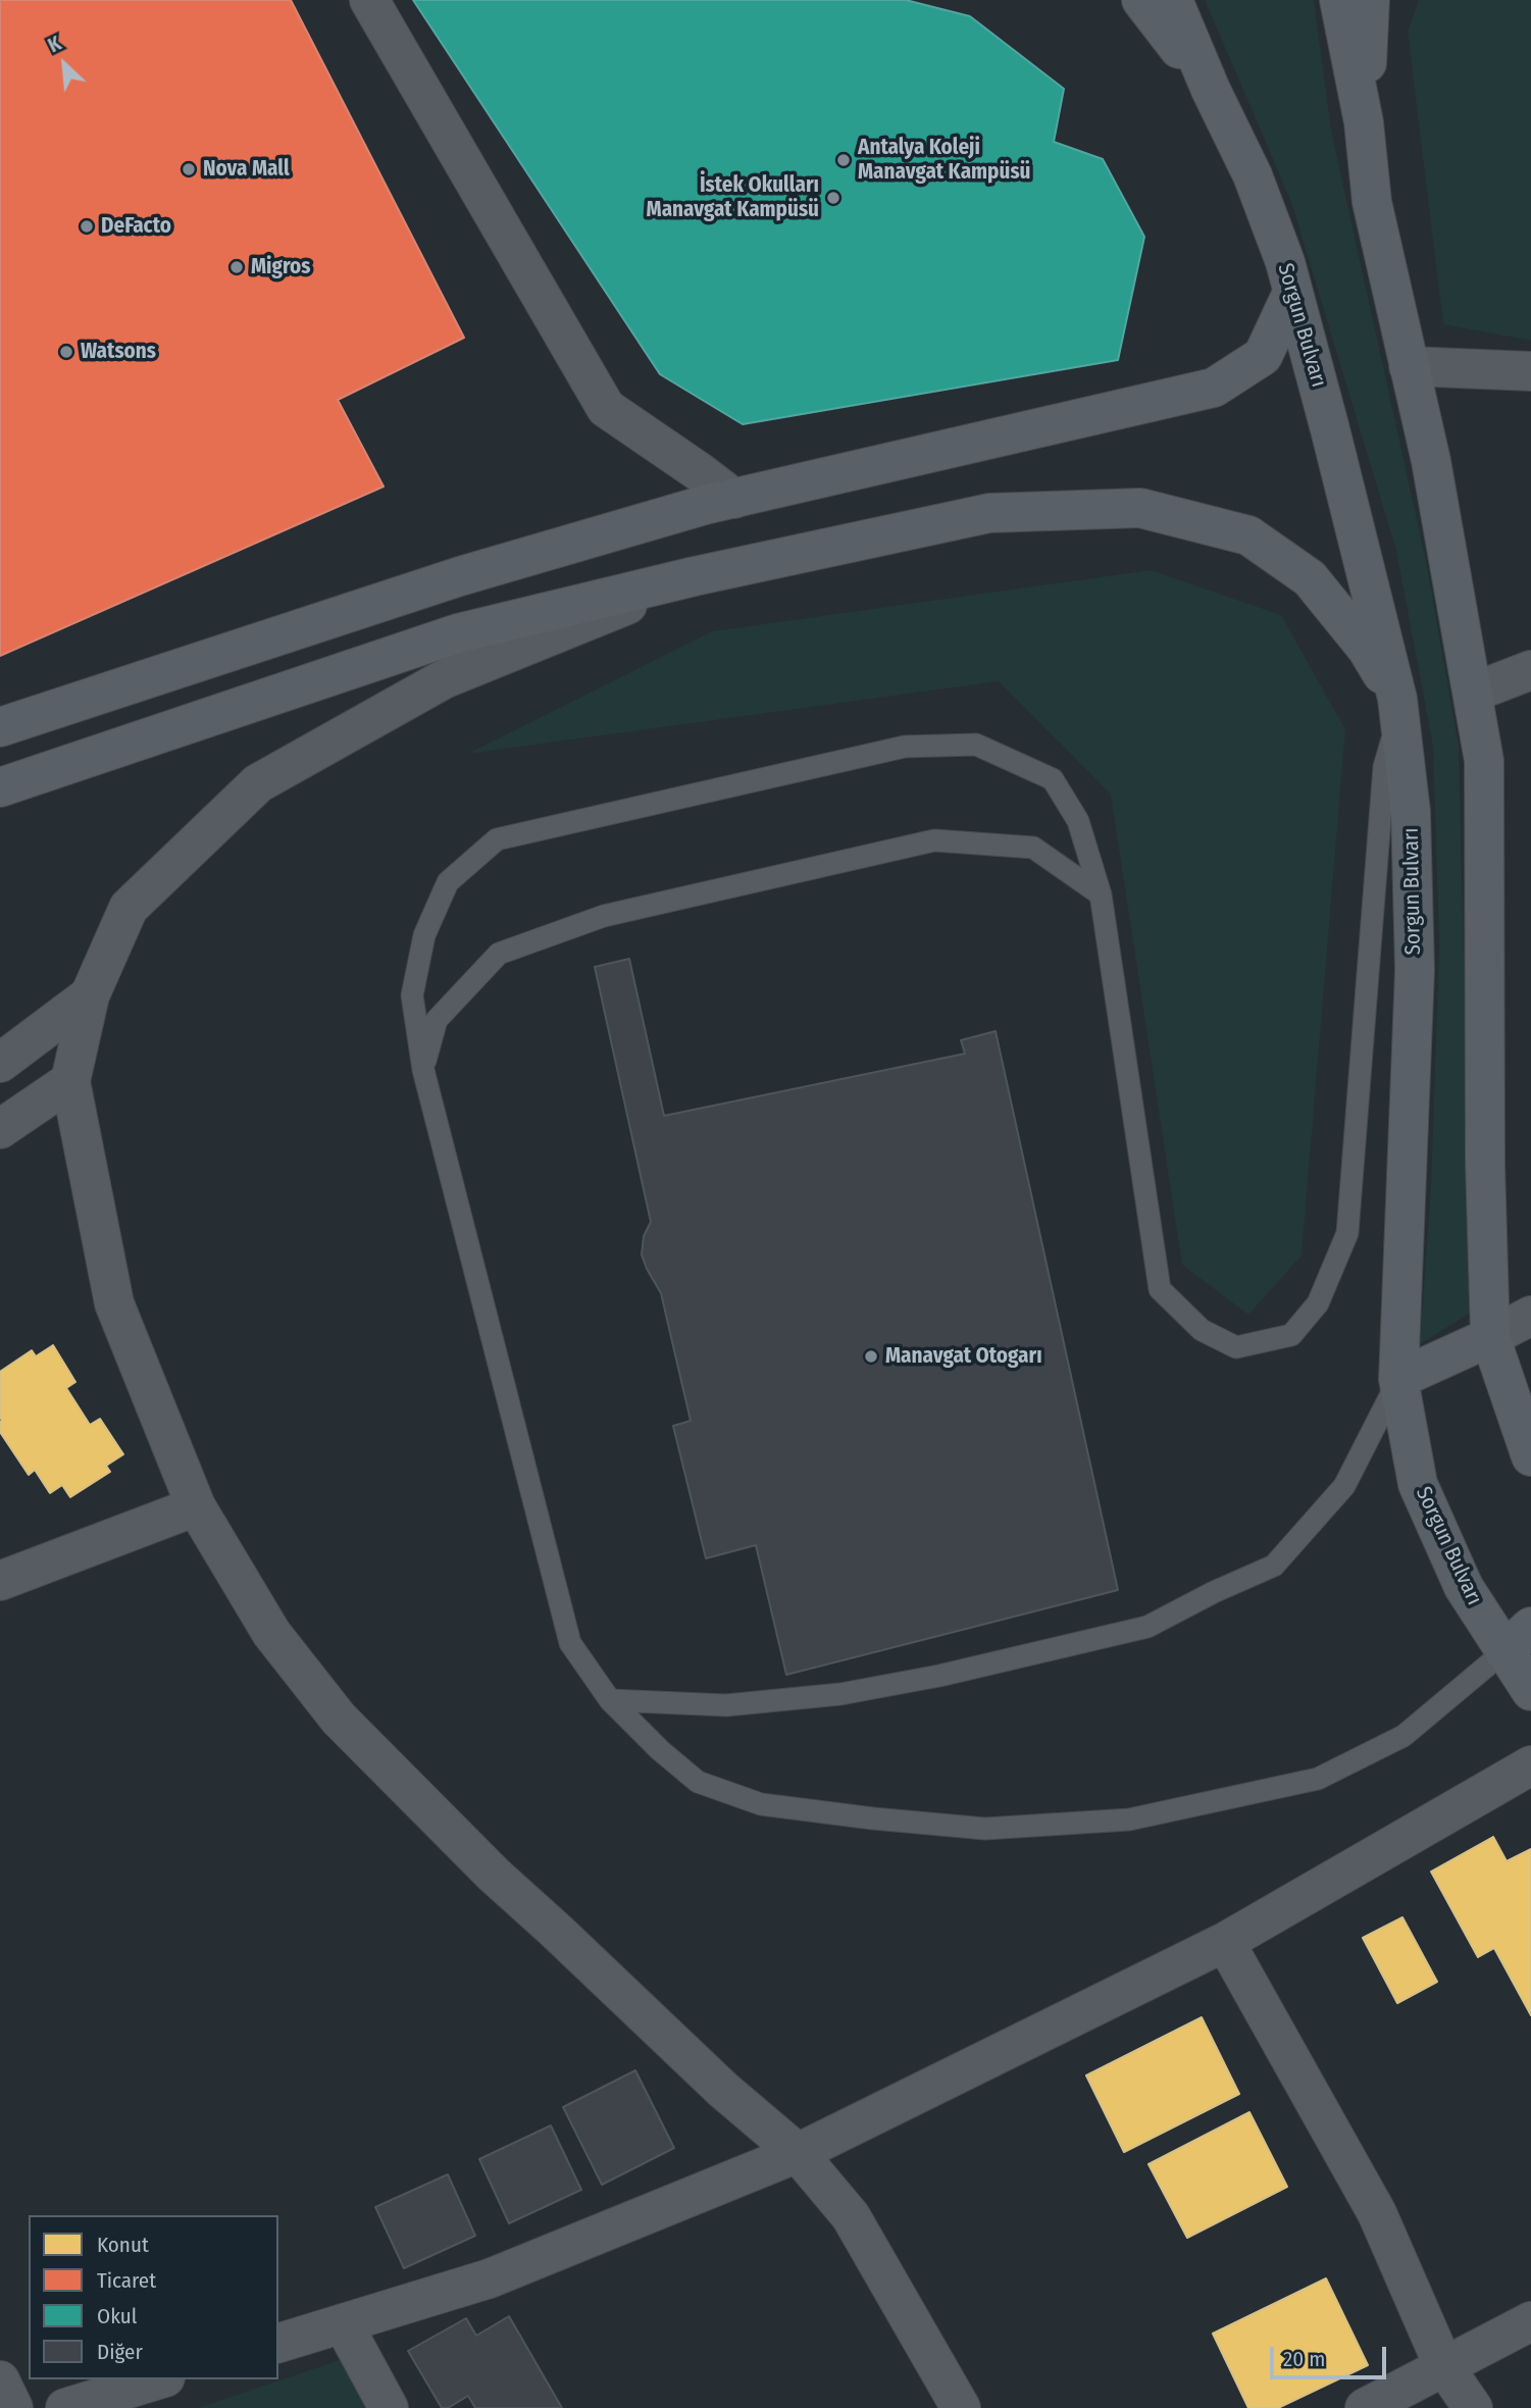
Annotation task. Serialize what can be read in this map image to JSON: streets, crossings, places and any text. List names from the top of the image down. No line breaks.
{"streets":{"main road":["Sorgun Bulvarı"]},"places":["Antalya Koleji Manavgat Kampüsü","Nova Mall","İstek Okulları Manavgat Kampüsü","DeFacto","Migros","Watsons","Manavgat Otogarı"],"legend":["Konut","Ticaret","Okul","Diğer"],"scale_bar":"20 m","north":"top left"}
